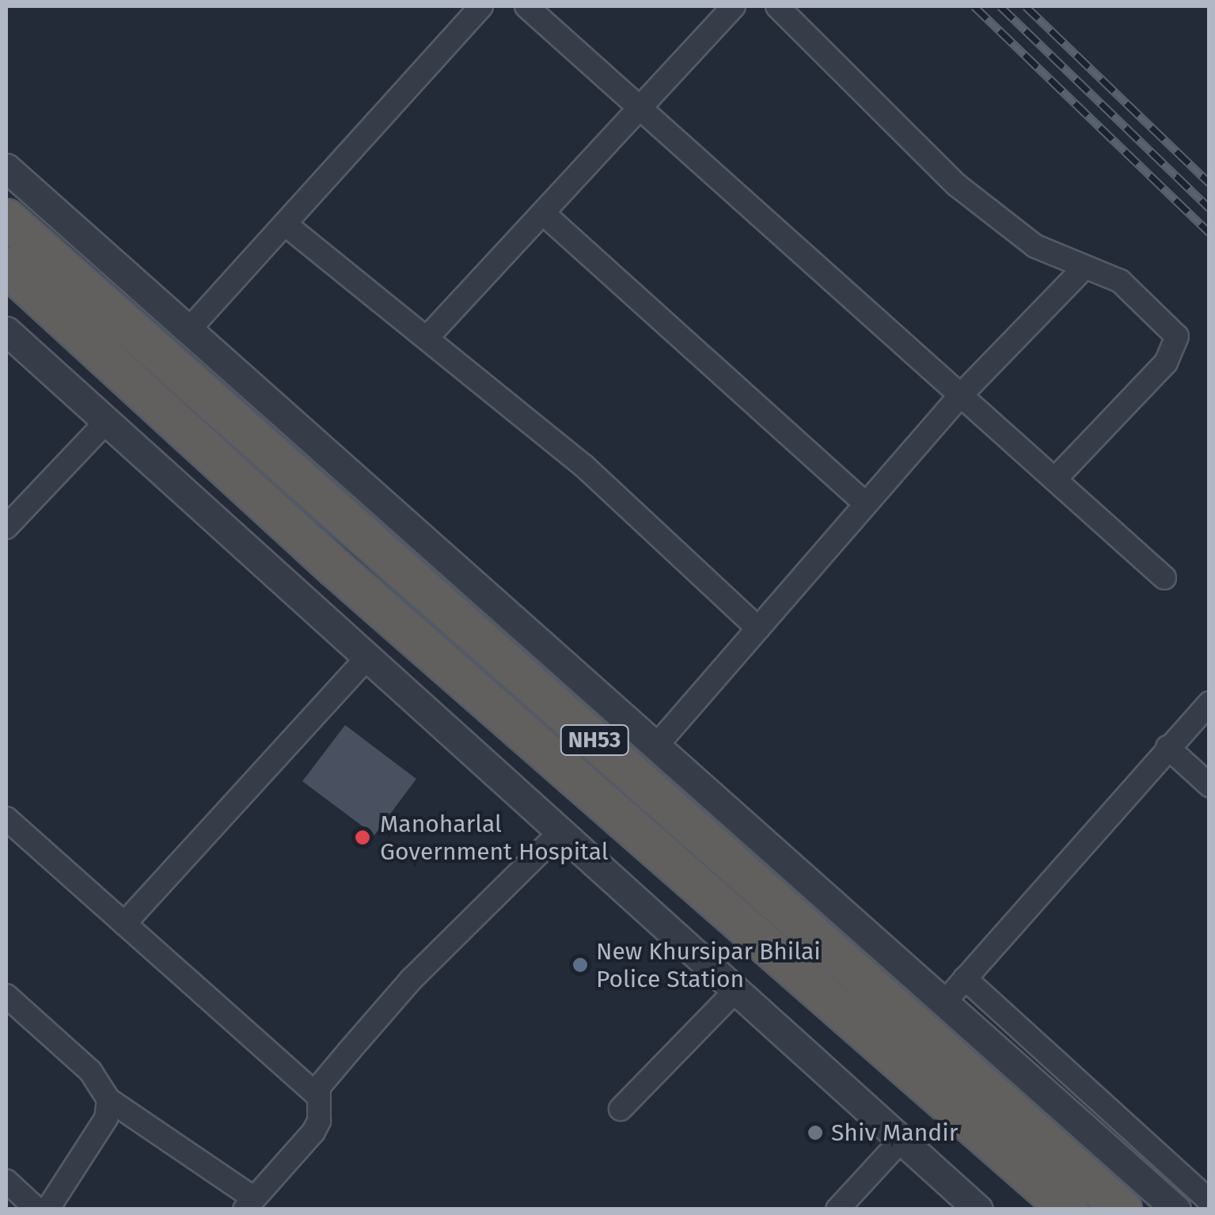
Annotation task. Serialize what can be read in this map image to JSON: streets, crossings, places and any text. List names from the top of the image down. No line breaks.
{"streets":{"highway":["NH53"]},"places":["Manoharlal Government Hospital","New Khursipar Bhilai Police Station","Shiv Mandir"]}
